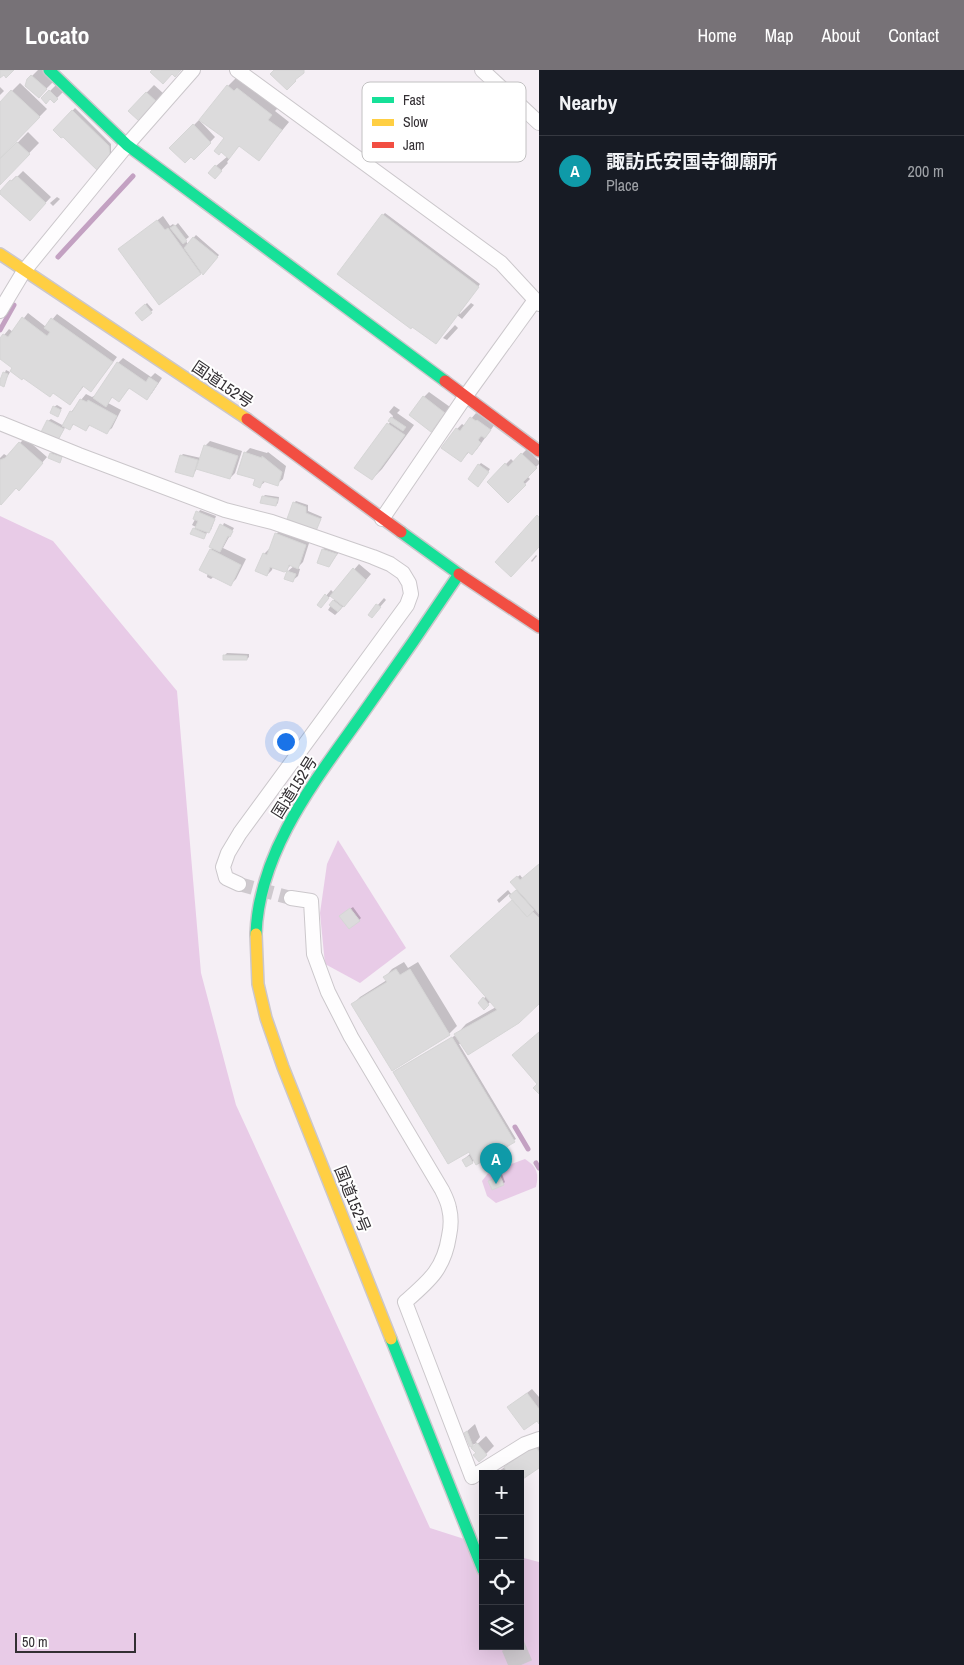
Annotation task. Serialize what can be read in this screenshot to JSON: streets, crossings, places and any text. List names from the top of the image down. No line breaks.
{"streets":{"main road":["国道152号"]},"legend":["Fast","Slow","Jam"],"scale_bar":"50 m","page":{"header":"Locato","nav":["Home","Map","About","Contact"],"heading":"Nearby","list":[{"mark":"A","name":"諏訪氏安国寺御廟所","note":"Place","value":"200 m"}],"pins":"A","map_buttons":["+","−"],"scale":"50 m"}}
